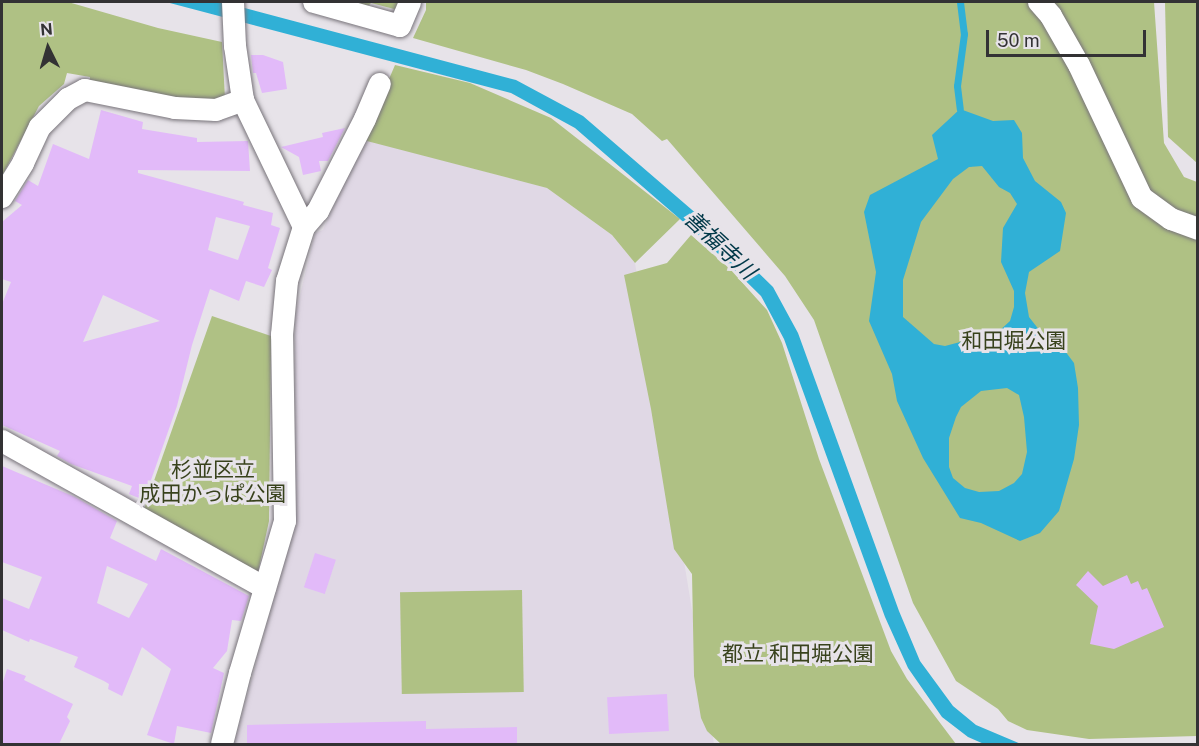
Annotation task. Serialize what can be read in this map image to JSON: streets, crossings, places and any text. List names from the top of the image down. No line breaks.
{"water":["善福寺川"],"parks":["和田堀公園","杉並区立 成田かっぱ公園","都立 和田堀公園"],"scale_bar":"50 m","north":"top"}
